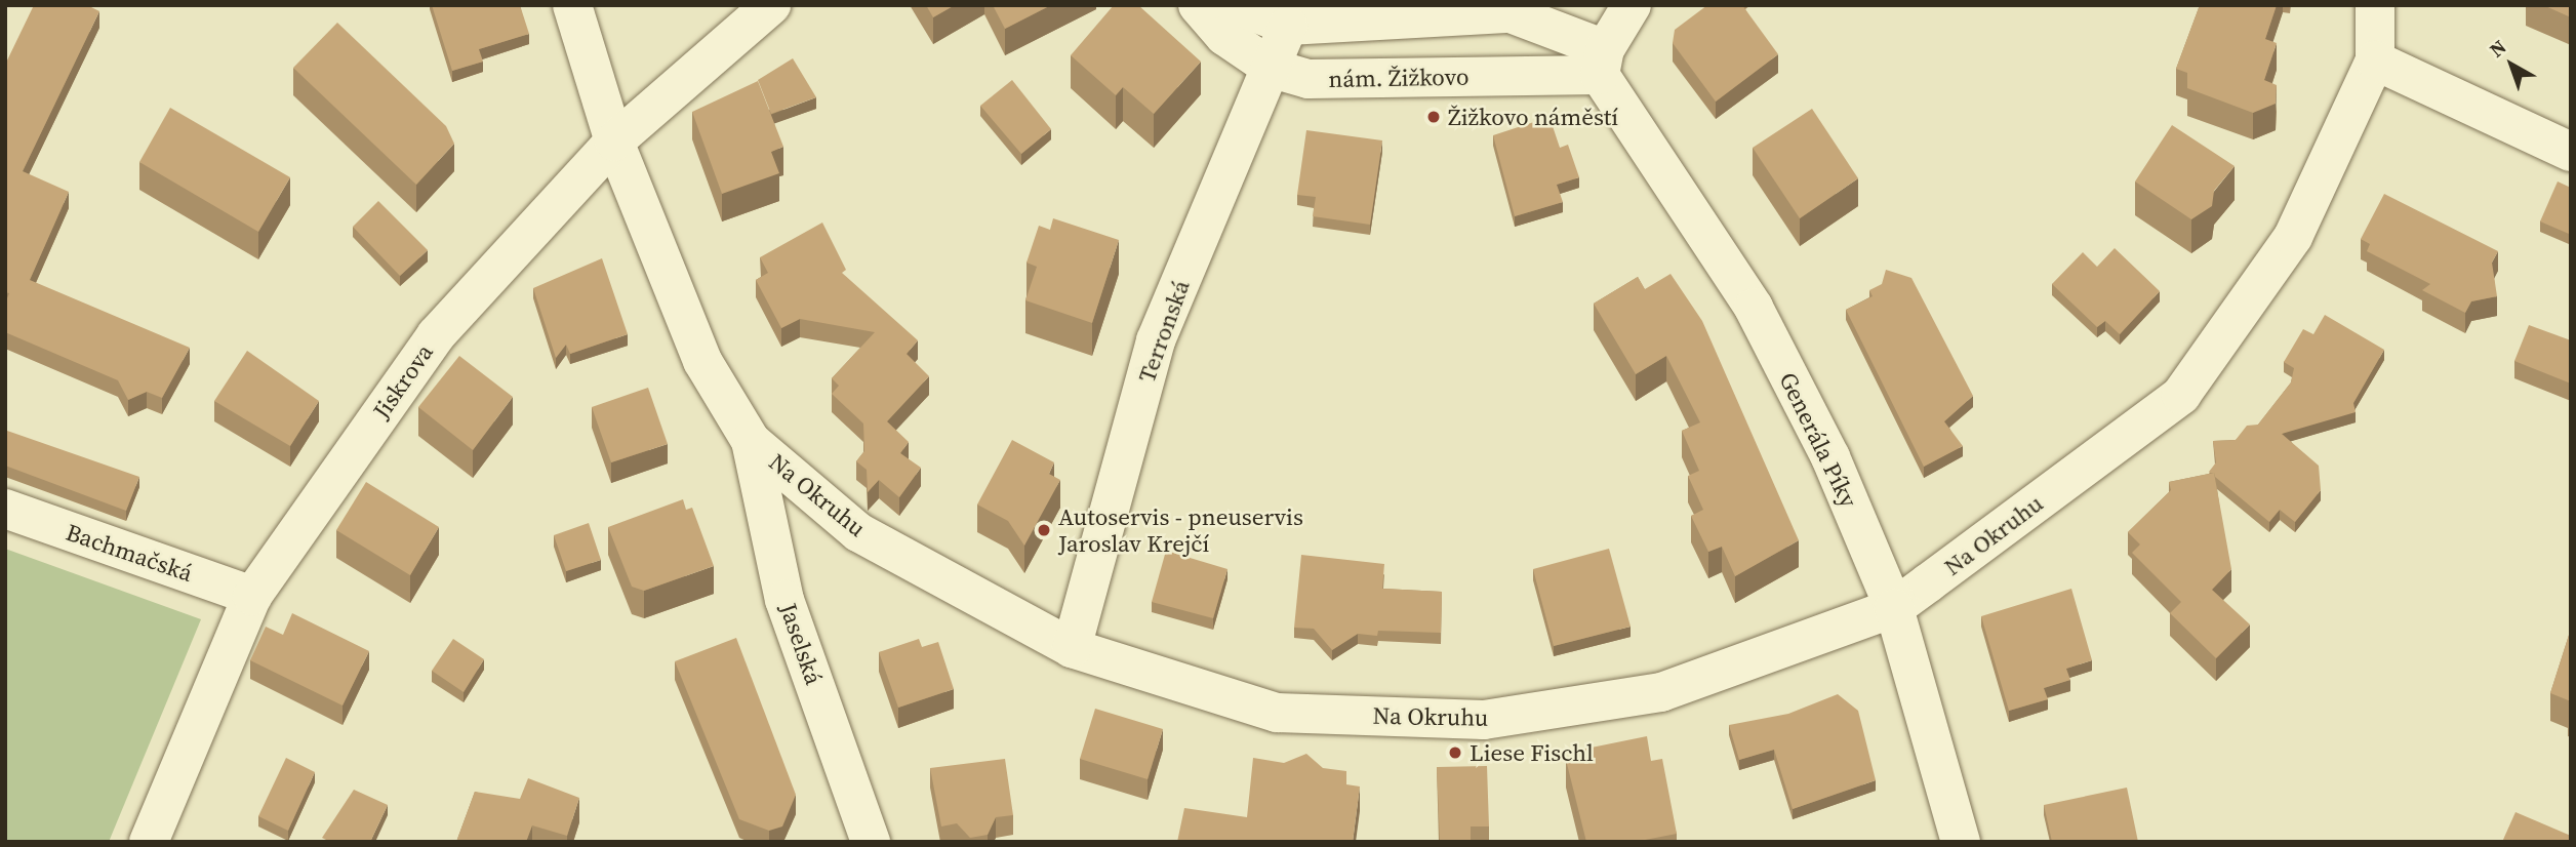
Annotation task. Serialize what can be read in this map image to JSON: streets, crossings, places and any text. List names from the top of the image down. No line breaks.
{"streets":{"street":["nám. Žižkovo","Terronská","Jiskrova","Generála Píky","Na Okruhu","Bachmačská","Jaselská"]},"crossings":[["nám. Žižkovo","Terronská"],["nám. Žižkovo","Generála Píky"],["Terronská","Na Okruhu"],["Jiskrova","Na Okruhu"],["Jiskrova","Bachmačská"],["Generála Píky","Na Okruhu"],["Na Okruhu","Jaselská"]],"places":["Žižkovo náměstí","Autoservis - pneuservis Jaroslav Krejčí","Liese Fischl"],"north":"top left"}
